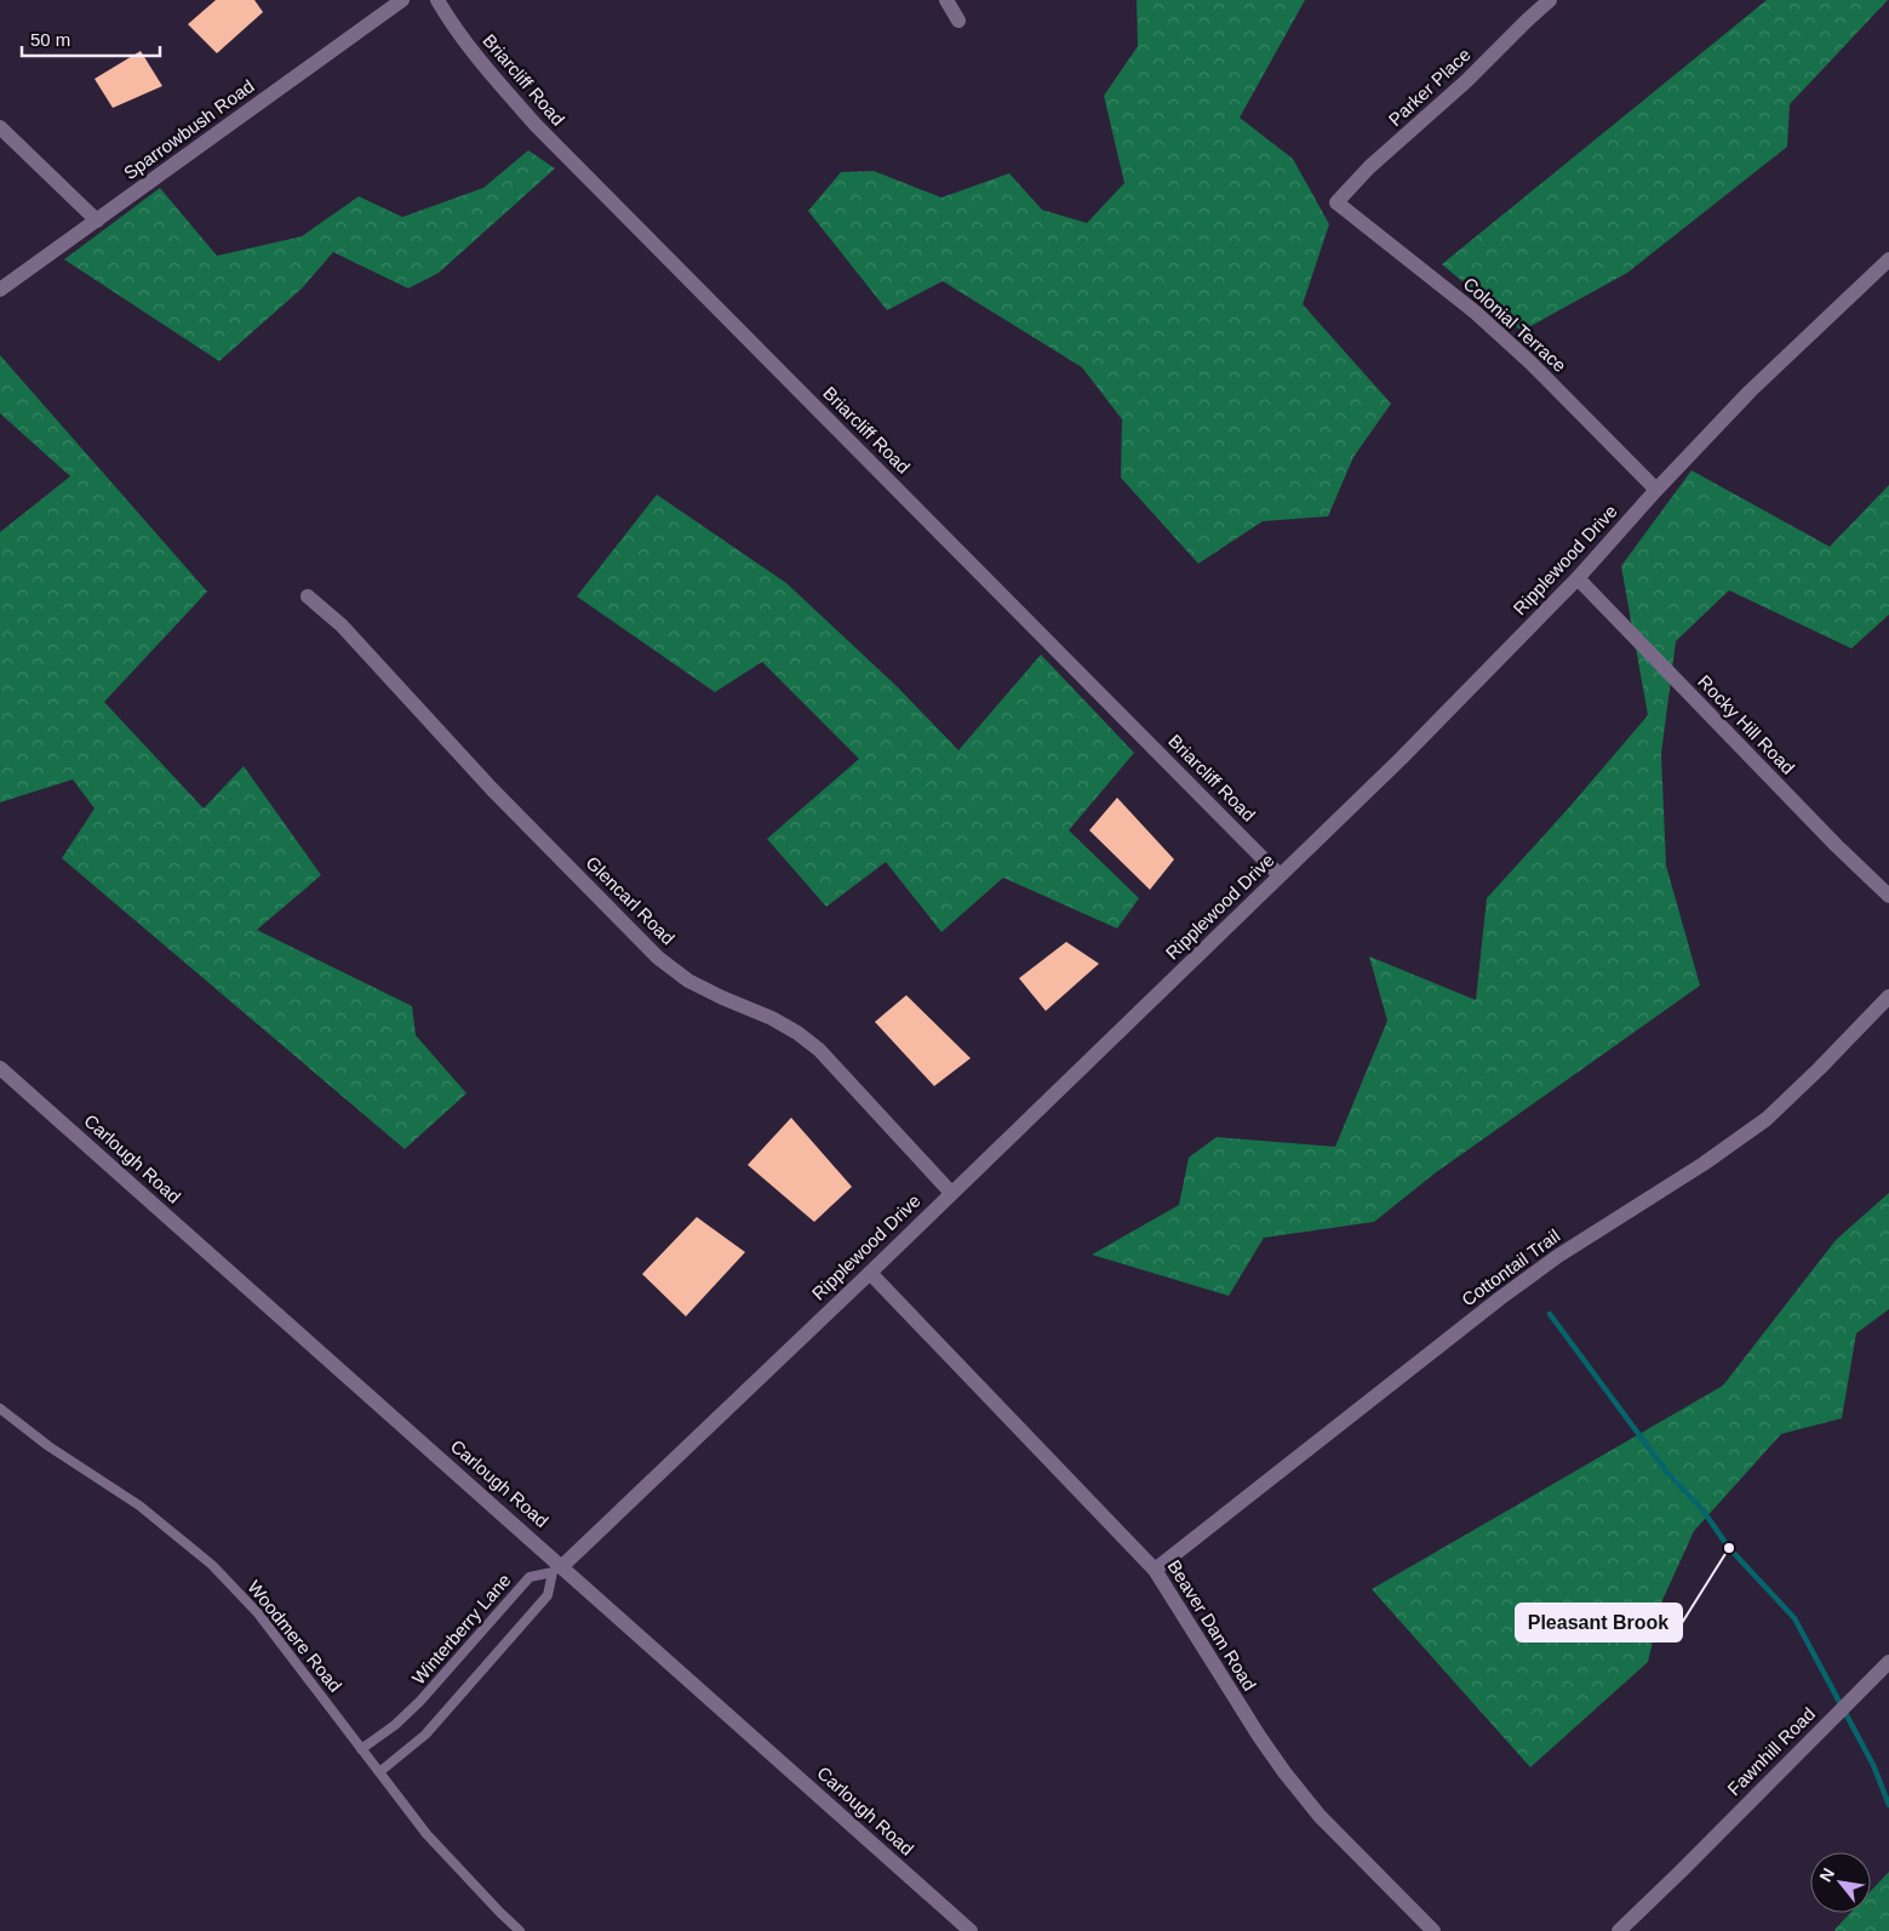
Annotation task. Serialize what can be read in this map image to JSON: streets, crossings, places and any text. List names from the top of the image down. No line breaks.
{"streets":{"street":["Briarcliff Road","Parker Place","Sparrowbush Road","Colonial Terrace","Ripplewood Drive","Rocky Hill Road","Glencarl Road","Carlough Road","Cottontail Trail","Beaver Dam Road","Fawnhill Road"],"lane":["Winterberry Lane","Woodmere Road"]},"crossings":[["Briarcliff Road","Ripplewood Drive"],["Parker Place","Colonial Terrace"],["Colonial Terrace","Ripplewood Drive"],["Ripplewood Drive","Rocky Hill Road"],["Ripplewood Drive","Glencarl Road"],["Ripplewood Drive","Carlough Road"],["Ripplewood Drive","Beaver Dam Road"],["Ripplewood Drive","Winterberry Lane"],["Carlough Road","Winterberry Lane"],["Cottontail Trail","Beaver Dam Road"],["Winterberry Lane","Woodmere Road"]],"places":["Pleasant Brook"],"scale_bar":"50 m","north":"top left"}
